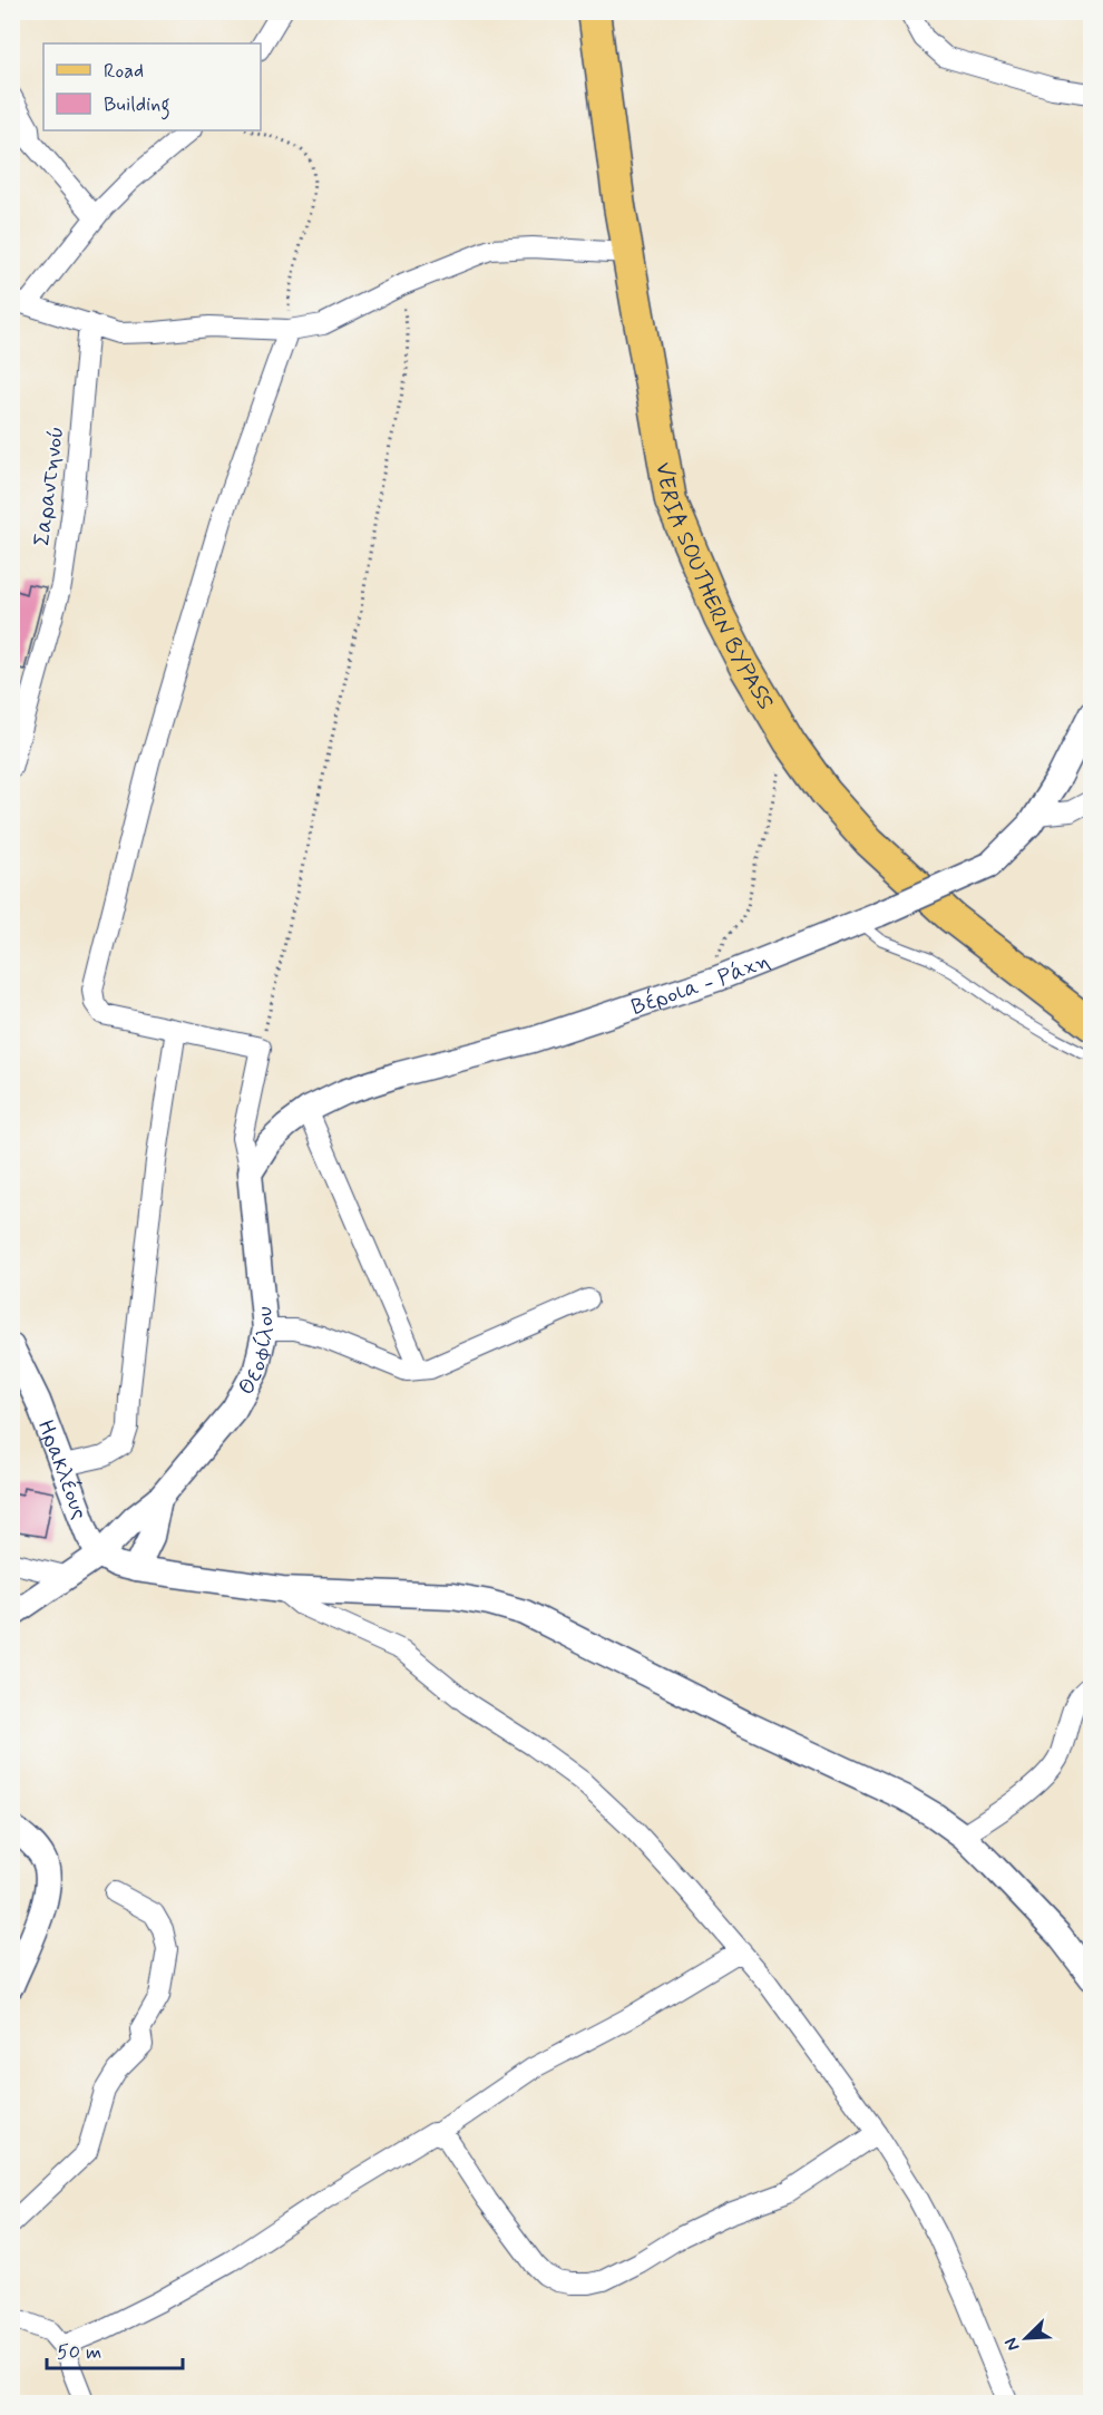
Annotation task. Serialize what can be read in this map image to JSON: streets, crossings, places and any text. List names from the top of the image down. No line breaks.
{"streets":{"main road":["VERIA SOUTHERN BYPASS"],"street":["Σαραντηνού","Βέροια - Ράχη","Θεοφίλου","Ηρακλέους"]},"crossings":[["Βέροια - Ράχη","Θεοφίλου"],["Θεοφίλου","Ηρακλέους"]],"legend":["Road","Building"],"scale_bar":"50 m","north":"bottom left"}
